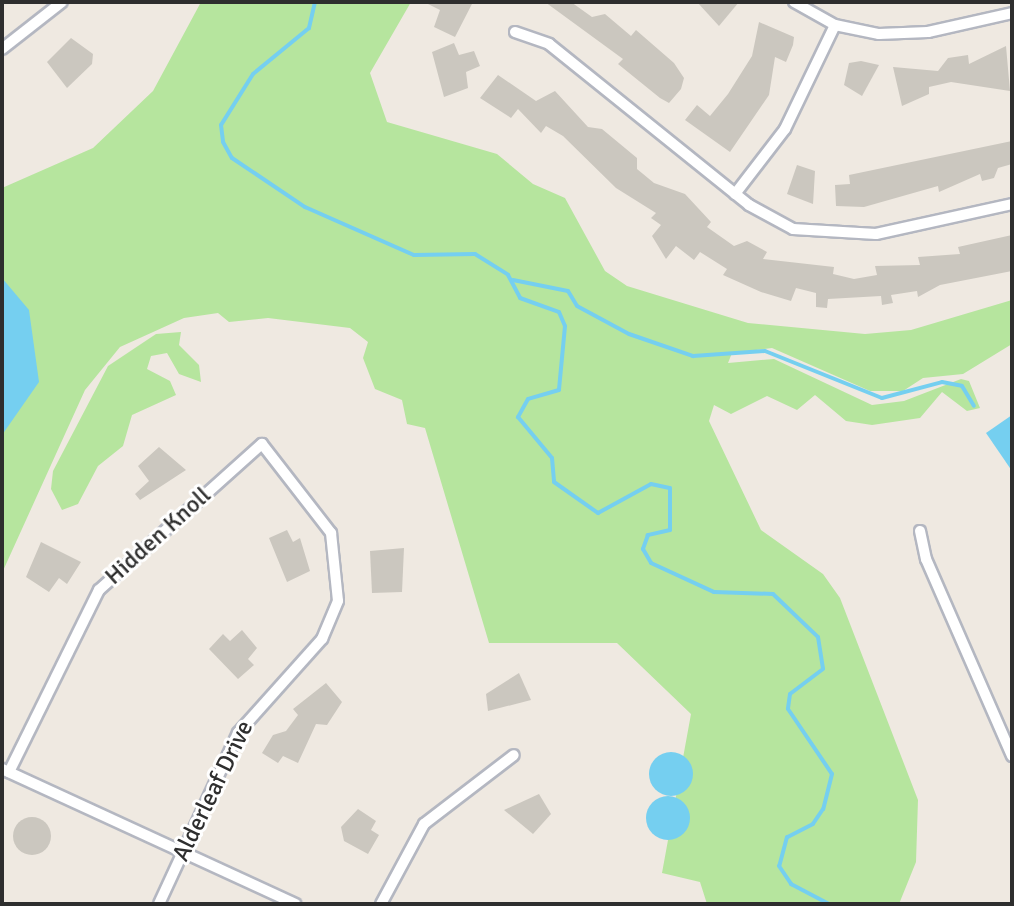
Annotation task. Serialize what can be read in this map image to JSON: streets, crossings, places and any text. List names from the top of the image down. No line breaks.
{"streets":{"street":["Hidden Knoll","Alderleaf Drive"]},"crossings":[["Hidden Knoll","Alderleaf Drive"]]}
